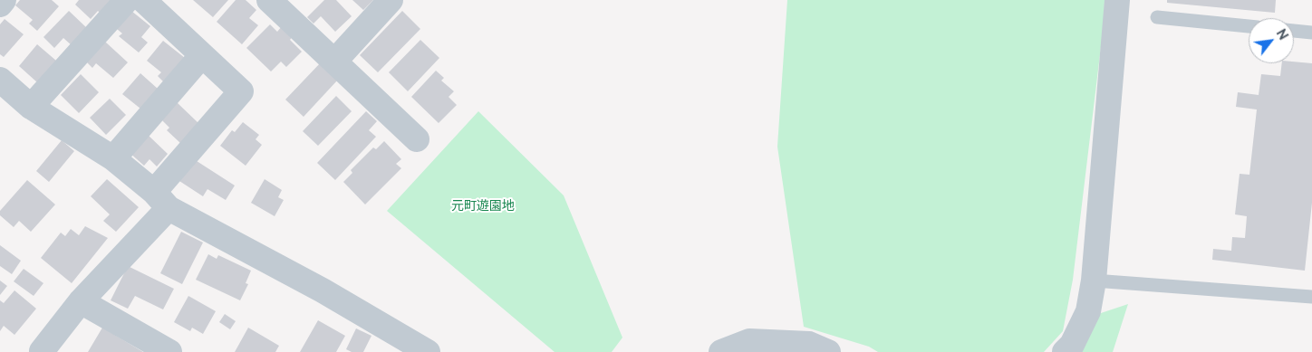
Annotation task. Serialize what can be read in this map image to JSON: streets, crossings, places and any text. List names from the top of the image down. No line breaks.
{"parks":["元町遊園地"],"north":"top right"}
